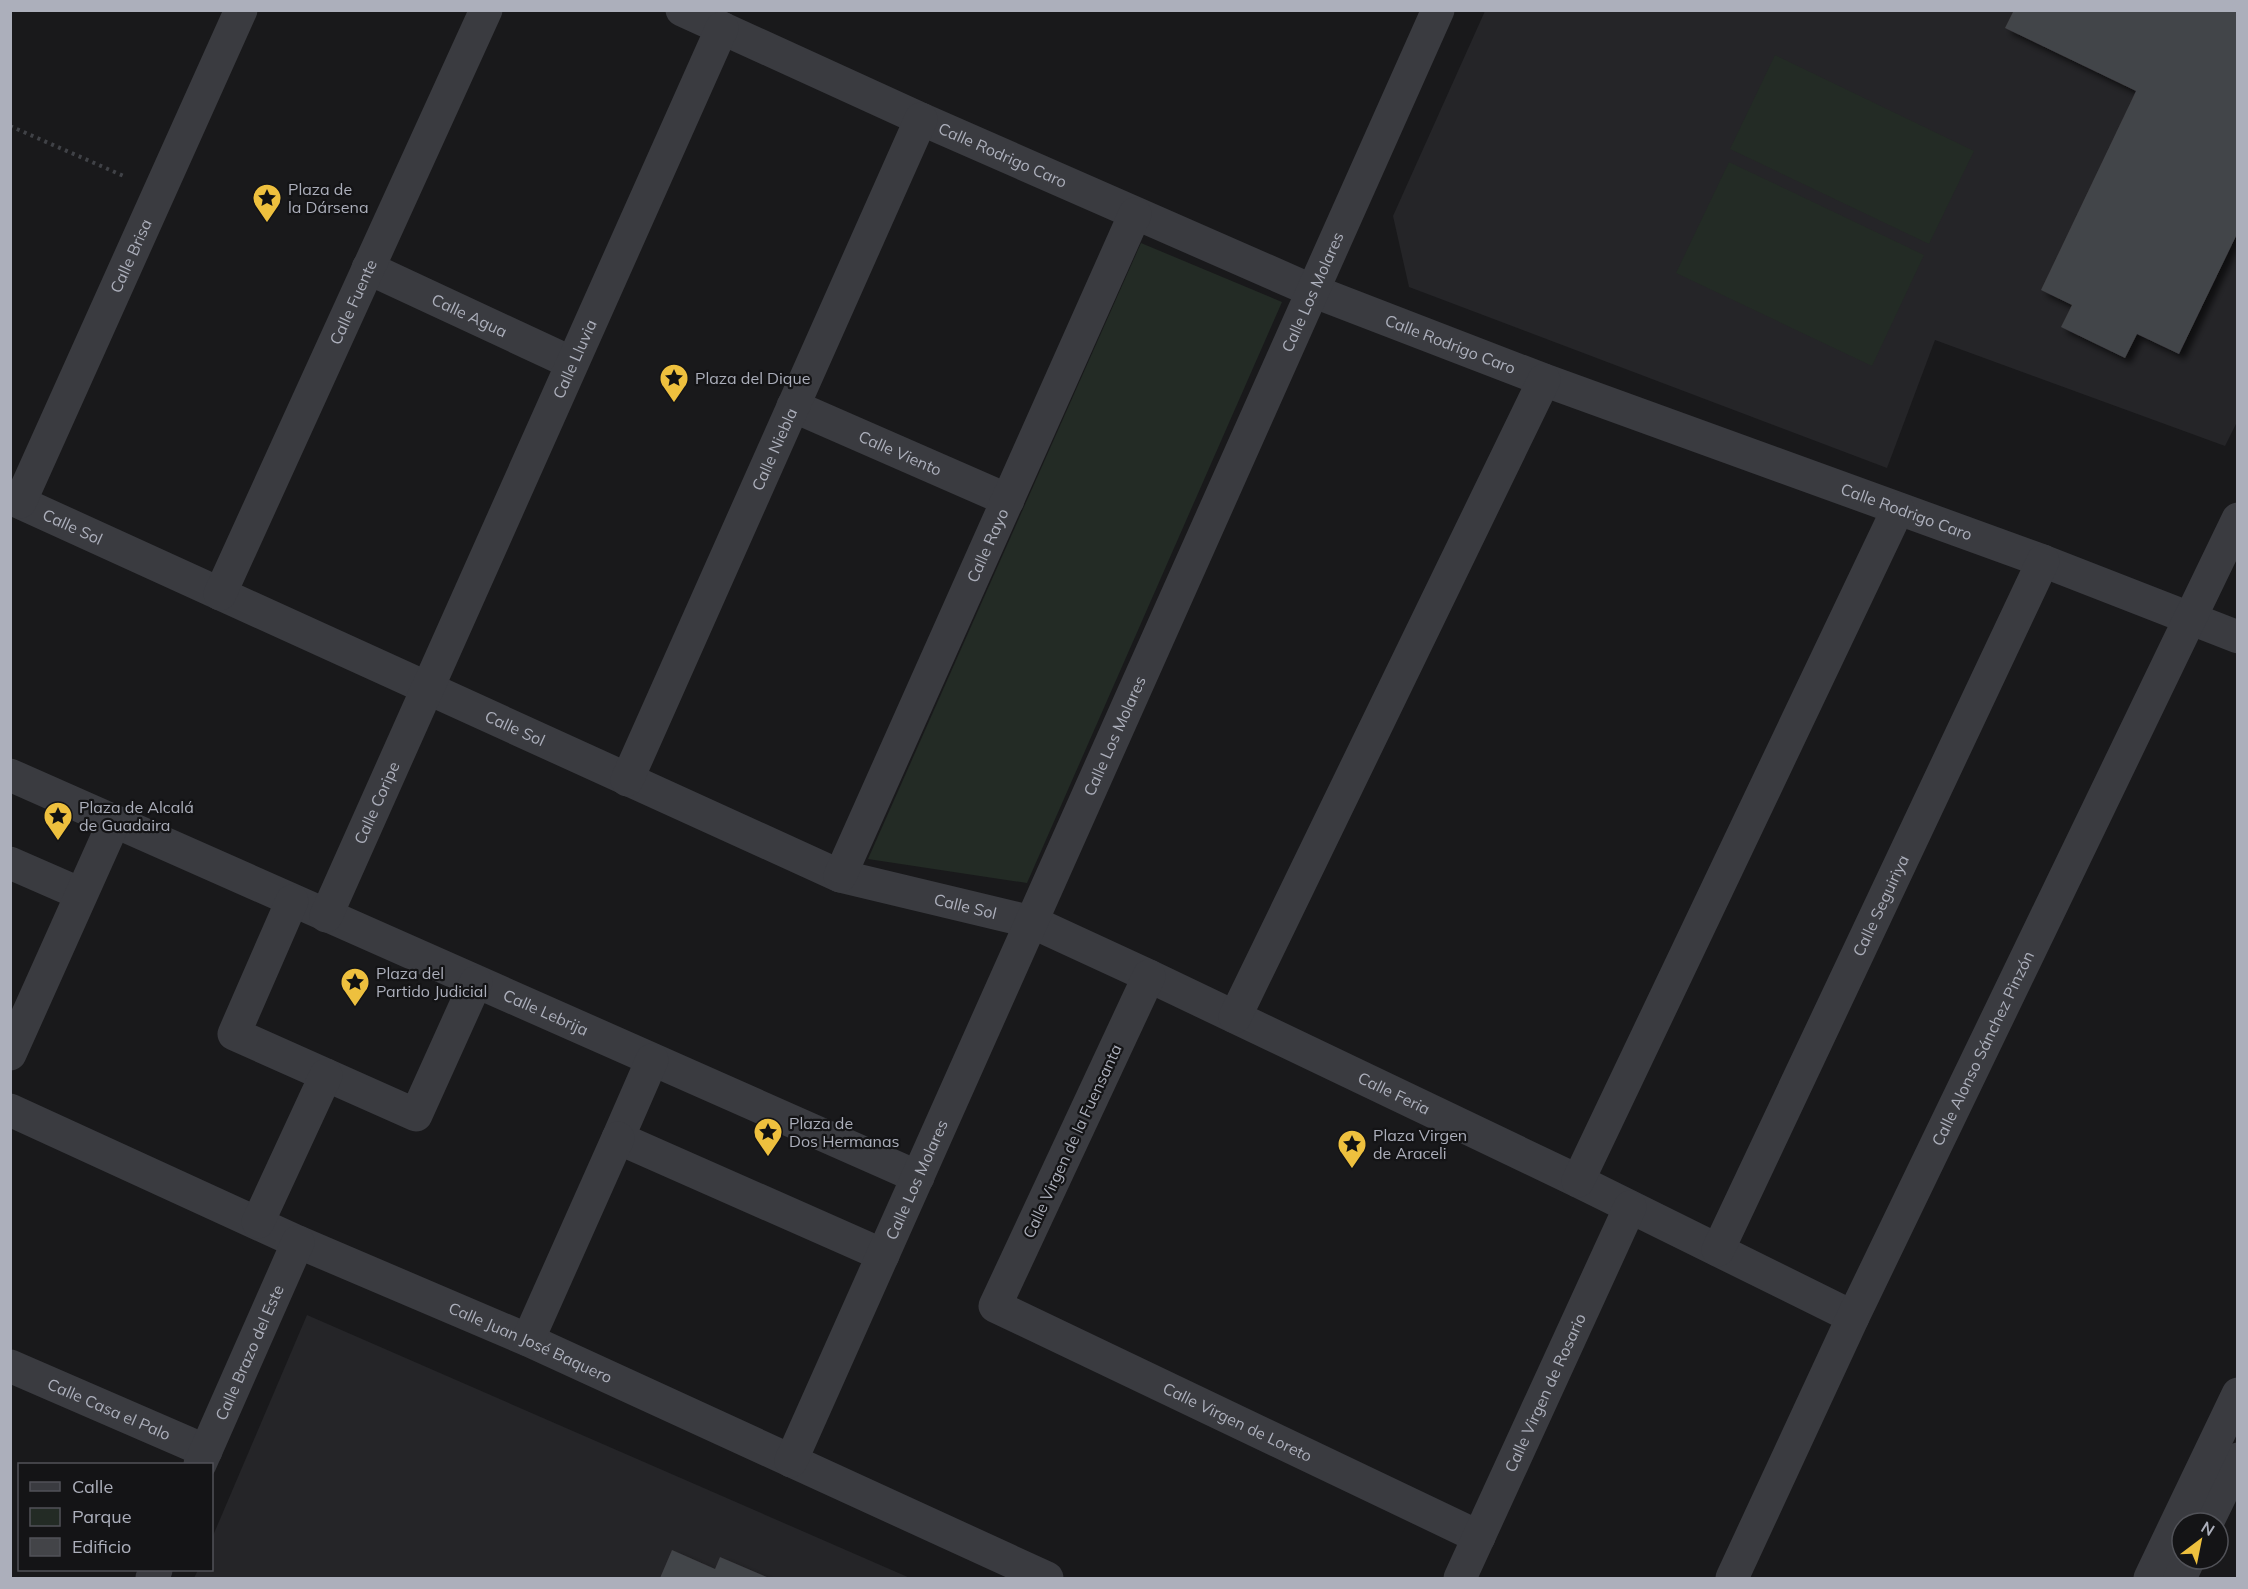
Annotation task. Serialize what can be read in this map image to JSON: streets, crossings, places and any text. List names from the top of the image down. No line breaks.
{"streets":{"street":["Calle Rodrigo Caro","Calle Brisa","Calle Los Molares","Calle Fuente","Calle Agua","Calle Lluvia","Calle Niebla","Calle Viento","Calle Sol","Calle Rayo","Calle Coripe","Calle Seguiriya","Calle Lebrija","Calle Alonso Sánchez Pinzón","Calle Feria","Calle Virgen de la Fuensanta","Calle Juan José Baquero","Calle Brazo del Este","Calle Virgen de Rosario","Calle Casa el Palo","Calle Virgen de Loreto"]},"crossings":[["Calle Rodrigo Caro","Calle Los Molares"],["Calle Rodrigo Caro","Calle Lluvia"],["Calle Rodrigo Caro","Calle Niebla"],["Calle Rodrigo Caro","Calle Rayo"],["Calle Rodrigo Caro","Calle Seguiriya"],["Calle Rodrigo Caro","Calle Alonso Sánchez Pinzón"],["Calle Brisa","Calle Sol"],["Calle Los Molares","Calle Sol"],["Calle Los Molares","Calle Lebrija"],["Calle Los Molares","Calle Feria"],["Calle Los Molares","Calle Juan José Baquero"],["Calle Fuente","Calle Agua"],["Calle Fuente","Calle Sol"],["Calle Agua","Calle Lluvia"],["Calle Lluvia","Calle Sol"],["Calle Lluvia","Calle Coripe"],["Calle Niebla","Calle Viento"],["Calle Niebla","Calle Sol"],["Calle Viento","Calle Rayo"],["Calle Sol","Calle Rayo"],["Calle Sol","Calle Coripe"],["Calle Sol","Calle Feria"],["Calle Coripe","Calle Lebrija"],["Calle Seguiriya","Calle Feria"],["Calle Alonso Sánchez Pinzón","Calle Feria"],["Calle Feria","Calle Virgen de la Fuensanta"],["Calle Feria","Calle Virgen de Rosario"],["Calle Virgen de la Fuensanta","Calle Virgen de Loreto"],["Calle Juan José Baquero","Calle Brazo del Este"],["Calle Brazo del Este","Calle Casa el Palo"],["Calle Virgen de Rosario","Calle Virgen de Loreto"]],"places":{"place":["Plaza de la Dársena","Plaza del Dique","Plaza de Alcalá de Guadaira","Plaza del Partido Judicial","Plaza de Dos Hermanas","Plaza Virgen de Araceli"]},"legend":["Calle","Parque","Edificio"],"north":"top right"}
